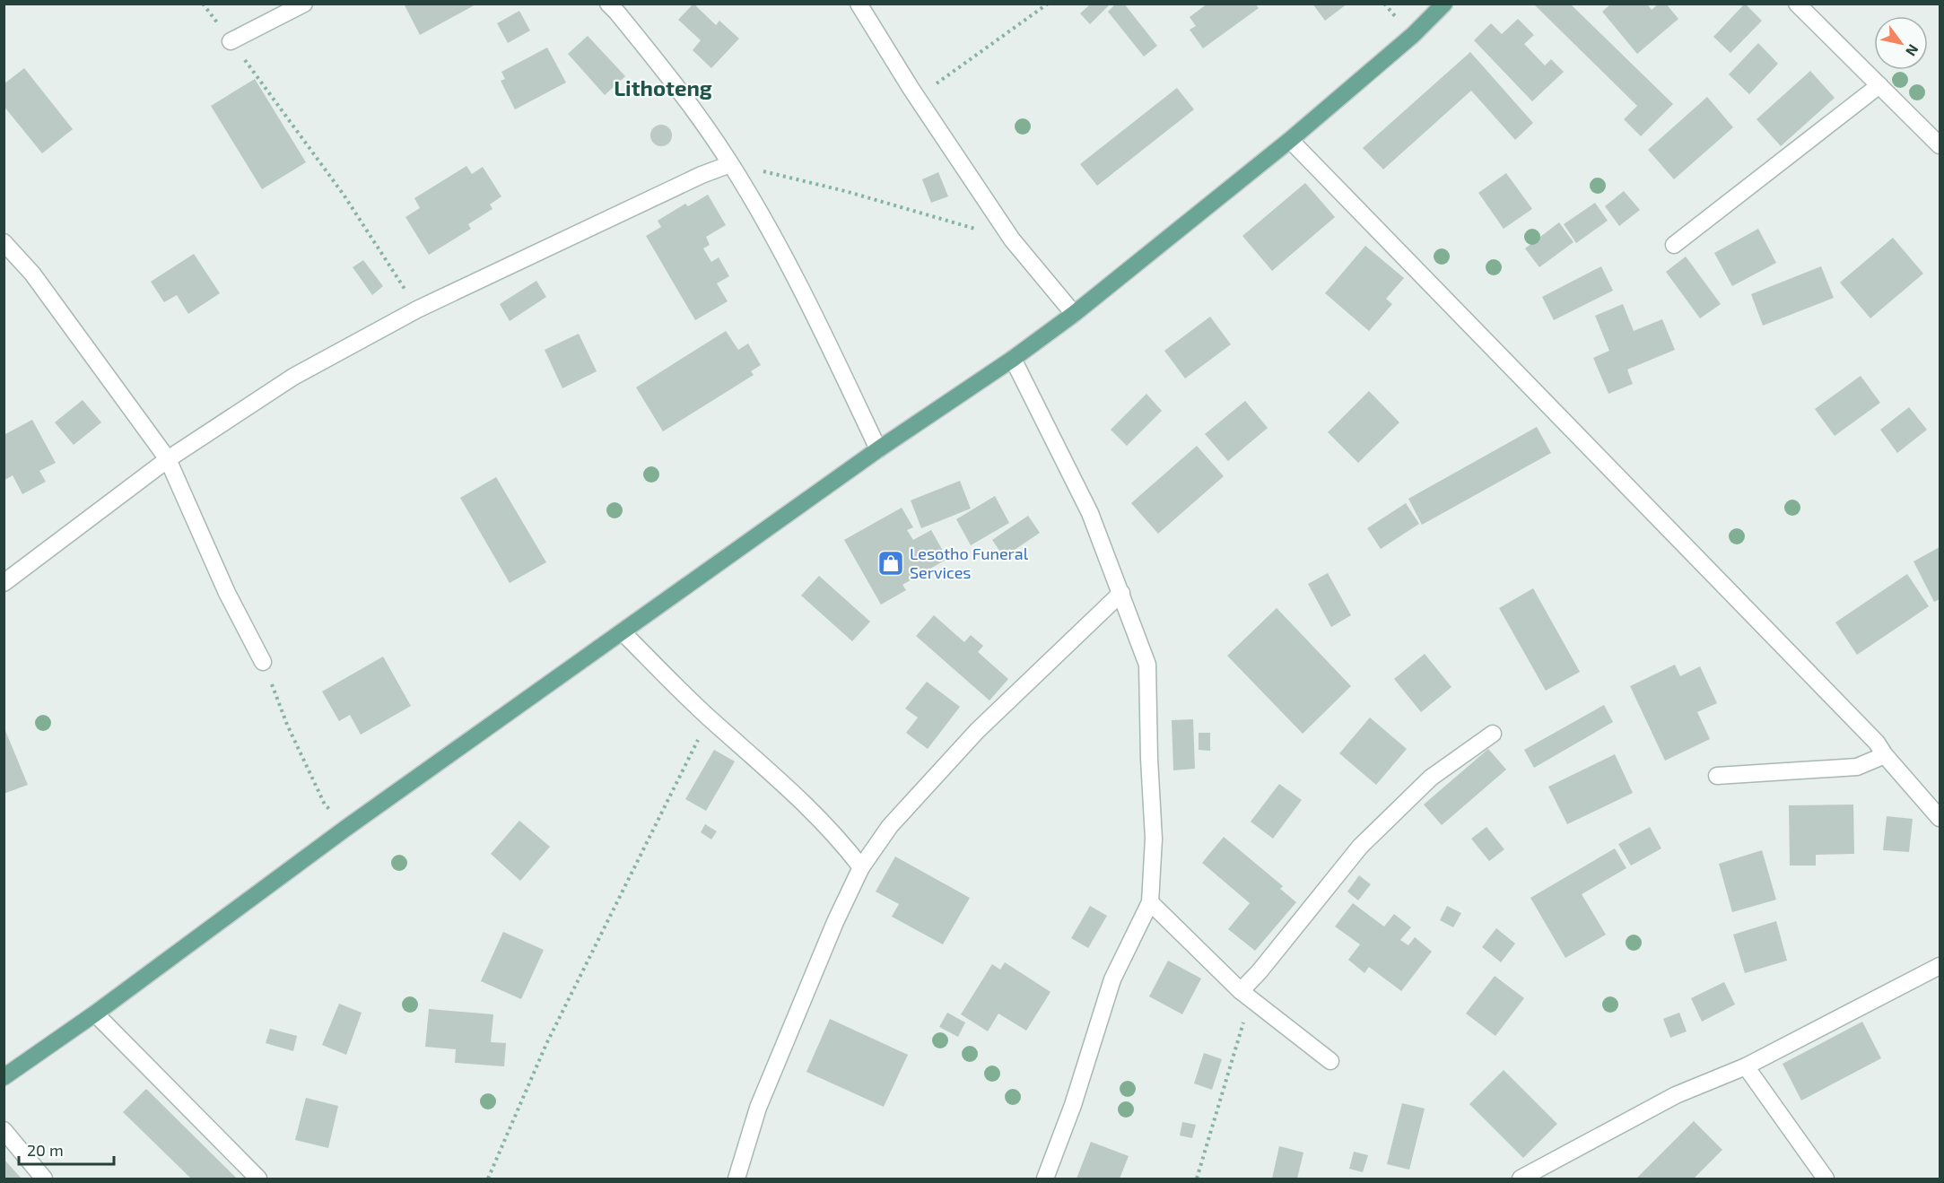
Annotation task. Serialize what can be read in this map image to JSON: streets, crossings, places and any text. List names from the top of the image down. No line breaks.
{"districts":["Lithoteng"],"places":{"shop":["Lesotho Funeral Services"]},"scale_bar":"20 m","north":"bottom right"}
